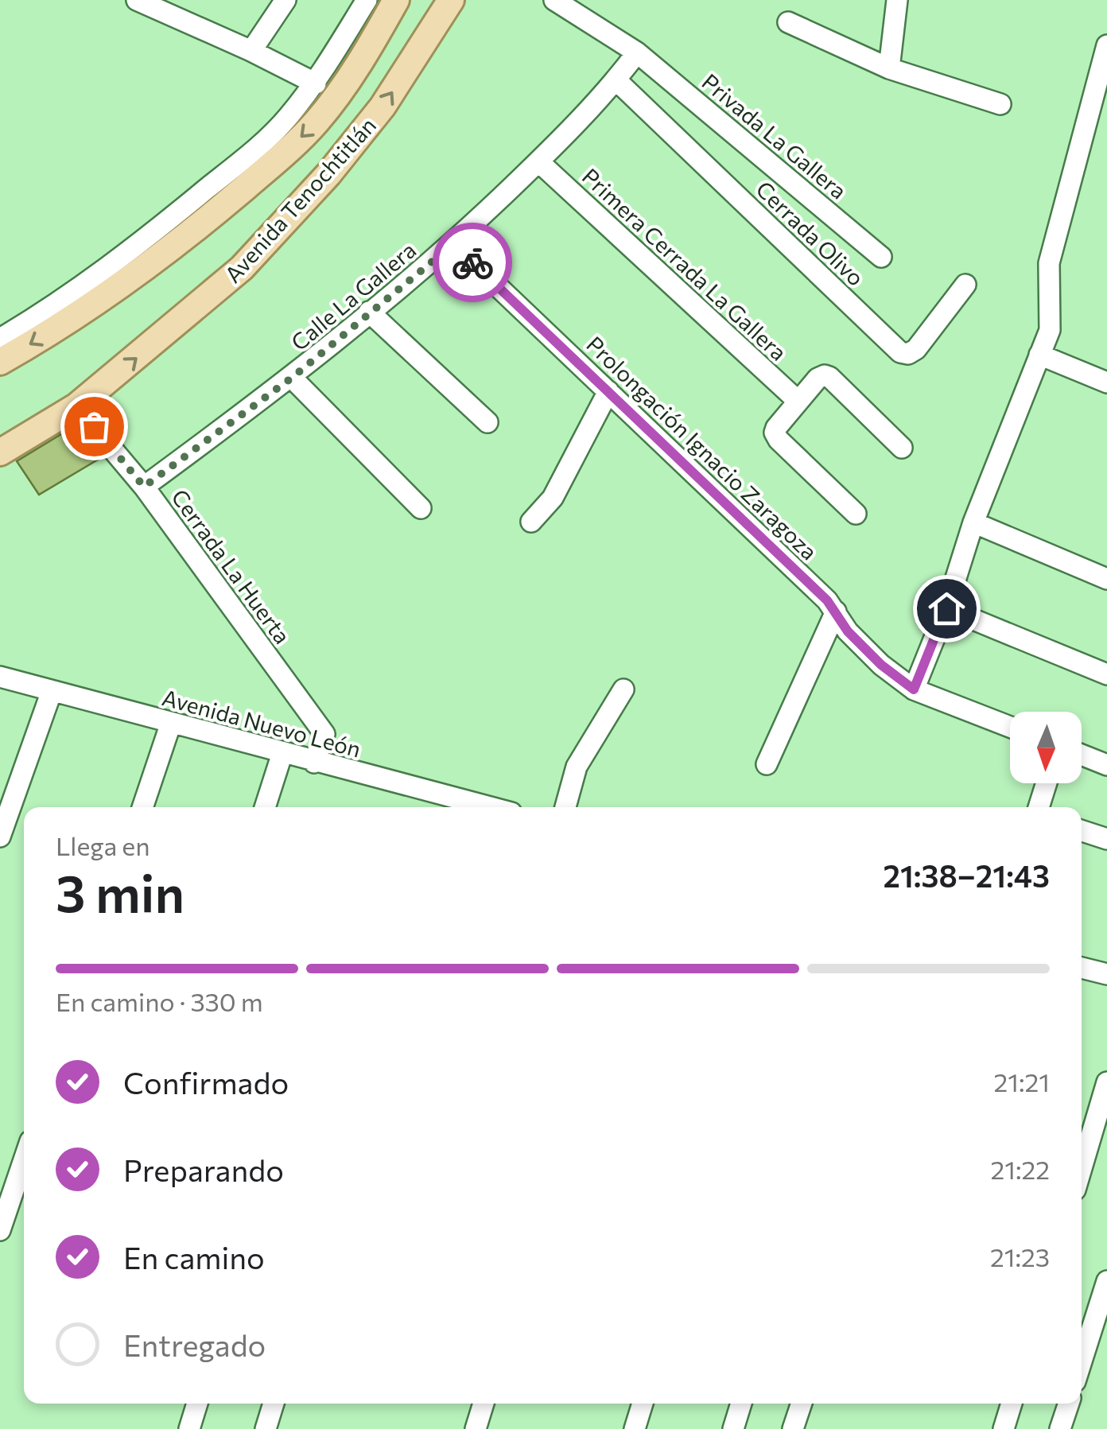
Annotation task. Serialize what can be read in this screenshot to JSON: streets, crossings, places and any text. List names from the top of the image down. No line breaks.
{"streets":{"main road":["Avenida Tenochtitlán"],"street":["Privada La Gallera","Cerrada Olivo","Primera Cerrada La Gallera","Calle La Gallera","Prolongación Ignacio Zaragoza","Cerrada La Huerta","Avenida Nuevo León"]},"crossings":[["Privada La Gallera","Calle La Gallera"],["Avenida Tenochtitlán","Cerrada La Huerta"],["Cerrada Olivo","Calle La Gallera"],["Primera Cerrada La Gallera","Calle La Gallera"],["Calle La Gallera","Prolongación Ignacio Zaragoza"],["Calle La Gallera","Cerrada La Huerta"],["Cerrada La Huerta","Avenida Nuevo León"]],"north":"bottom","page":{"heading":["3 min","Llega en","21:38–21:43"],"bar":"En camino · 330 m","list":[["Confirmado","21:21"],["Preparando","21:22"],["En camino","21:23"],"Entregado"]}}
